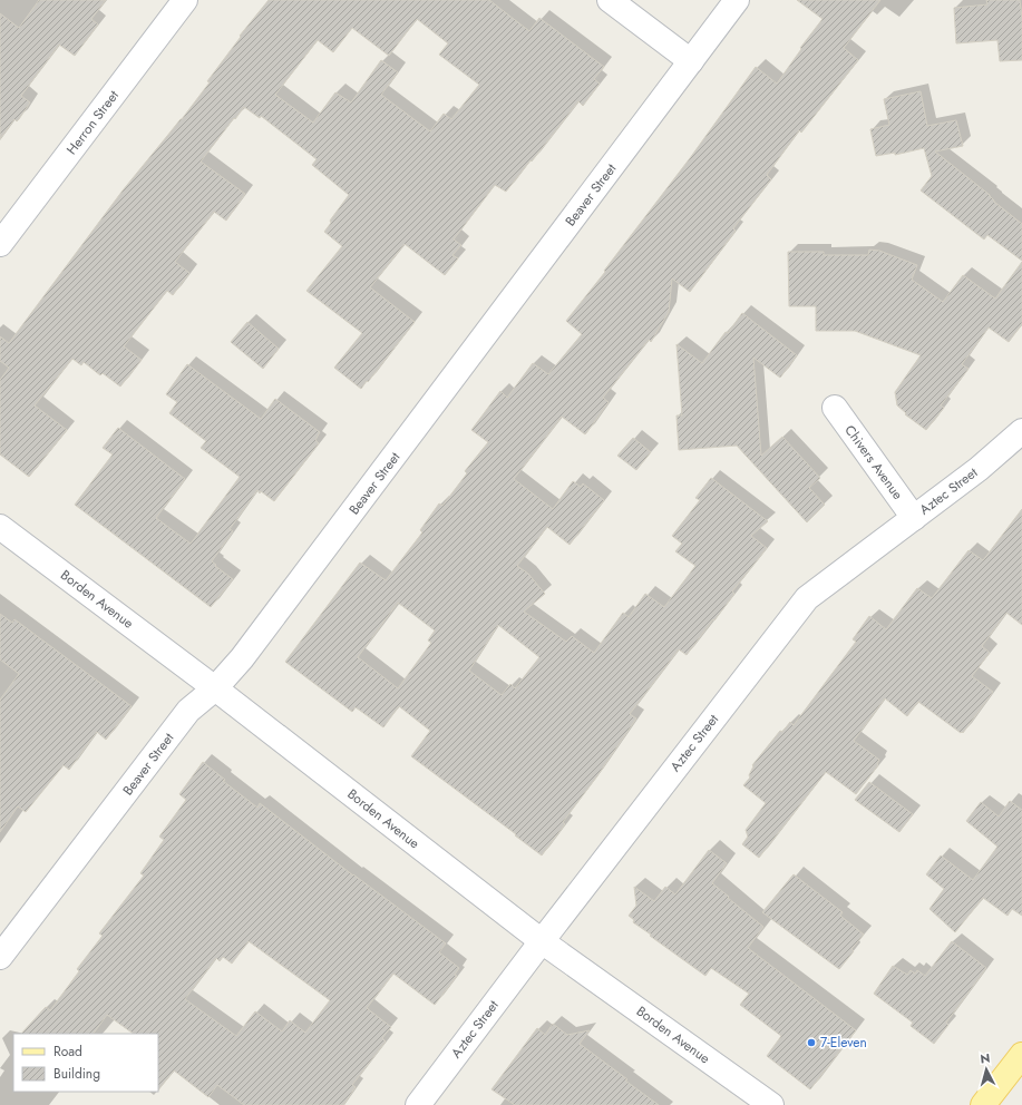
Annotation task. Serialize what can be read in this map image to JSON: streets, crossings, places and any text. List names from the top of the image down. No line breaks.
{"streets":{"street":["Herron Street","Beaver Street","Chivers Avenue","Aztec Street","Borden Avenue"]},"crossings":[["Beaver Street","Borden Avenue"],["Chivers Avenue","Aztec Street"],["Aztec Street","Borden Avenue"]],"places":["7-Eleven"],"legend":["Road","Building"],"north":"top"}
